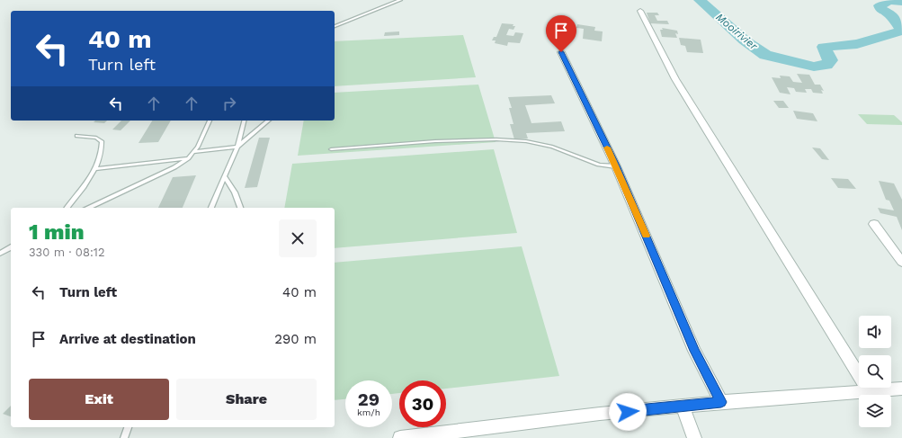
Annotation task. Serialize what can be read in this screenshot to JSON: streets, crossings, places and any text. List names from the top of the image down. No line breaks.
{"water":["Mooirivier"],"page":{"turn":["40 m","Turn left"],"heading":["1 min","330 m · 08:12"],"list":[{"name":"Turn left","value":"40 m"},{"name":"Arrive at destination","value":"290 m"}],"buttons":["Exit","Share"],"speed":"29 km/h","limit":"30"}}
